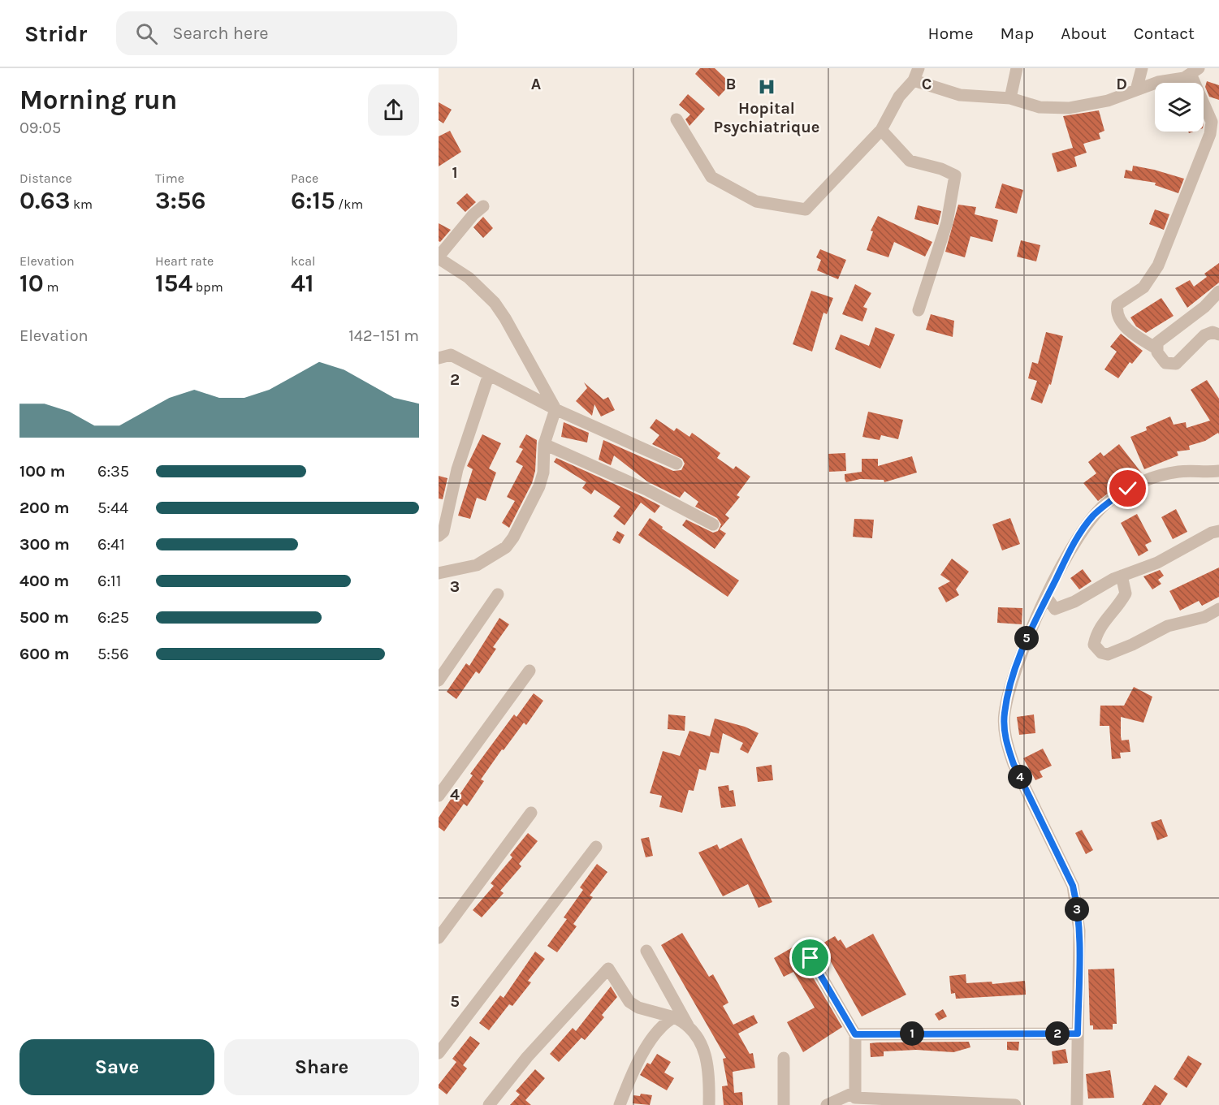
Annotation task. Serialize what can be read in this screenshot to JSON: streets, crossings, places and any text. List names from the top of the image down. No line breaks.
{"places":{"hospital":["Hopital Psychiatrique"]},"page":{"header":"Stridr","search":"Search here","nav":["Home","Map","About","Contact"],"heading":["Morning run","09:05"],"stats":[["Distance","0.63 km"],["Time","3:56"],["Pace","6:15 /km"],["Elevation","10 m"],["Heart rate","154 bpm"],["kcal","41"]],"chart":["Elevation","142–151 m"],"list":[{"name":"100 m","note":"6:35"},{"name":"200 m","note":"5:44"},{"name":"300 m","note":"6:41"},{"name":"400 m","note":"6:11"},{"name":"500 m","note":"6:25"},{"name":"600 m","note":"5:56"}],"pins":["5","4","3","1","2"],"buttons":["Save","Share"]},"grid":{"columns":["A","B","C","D"],"rows":["1","2","3","4","5"]}}
